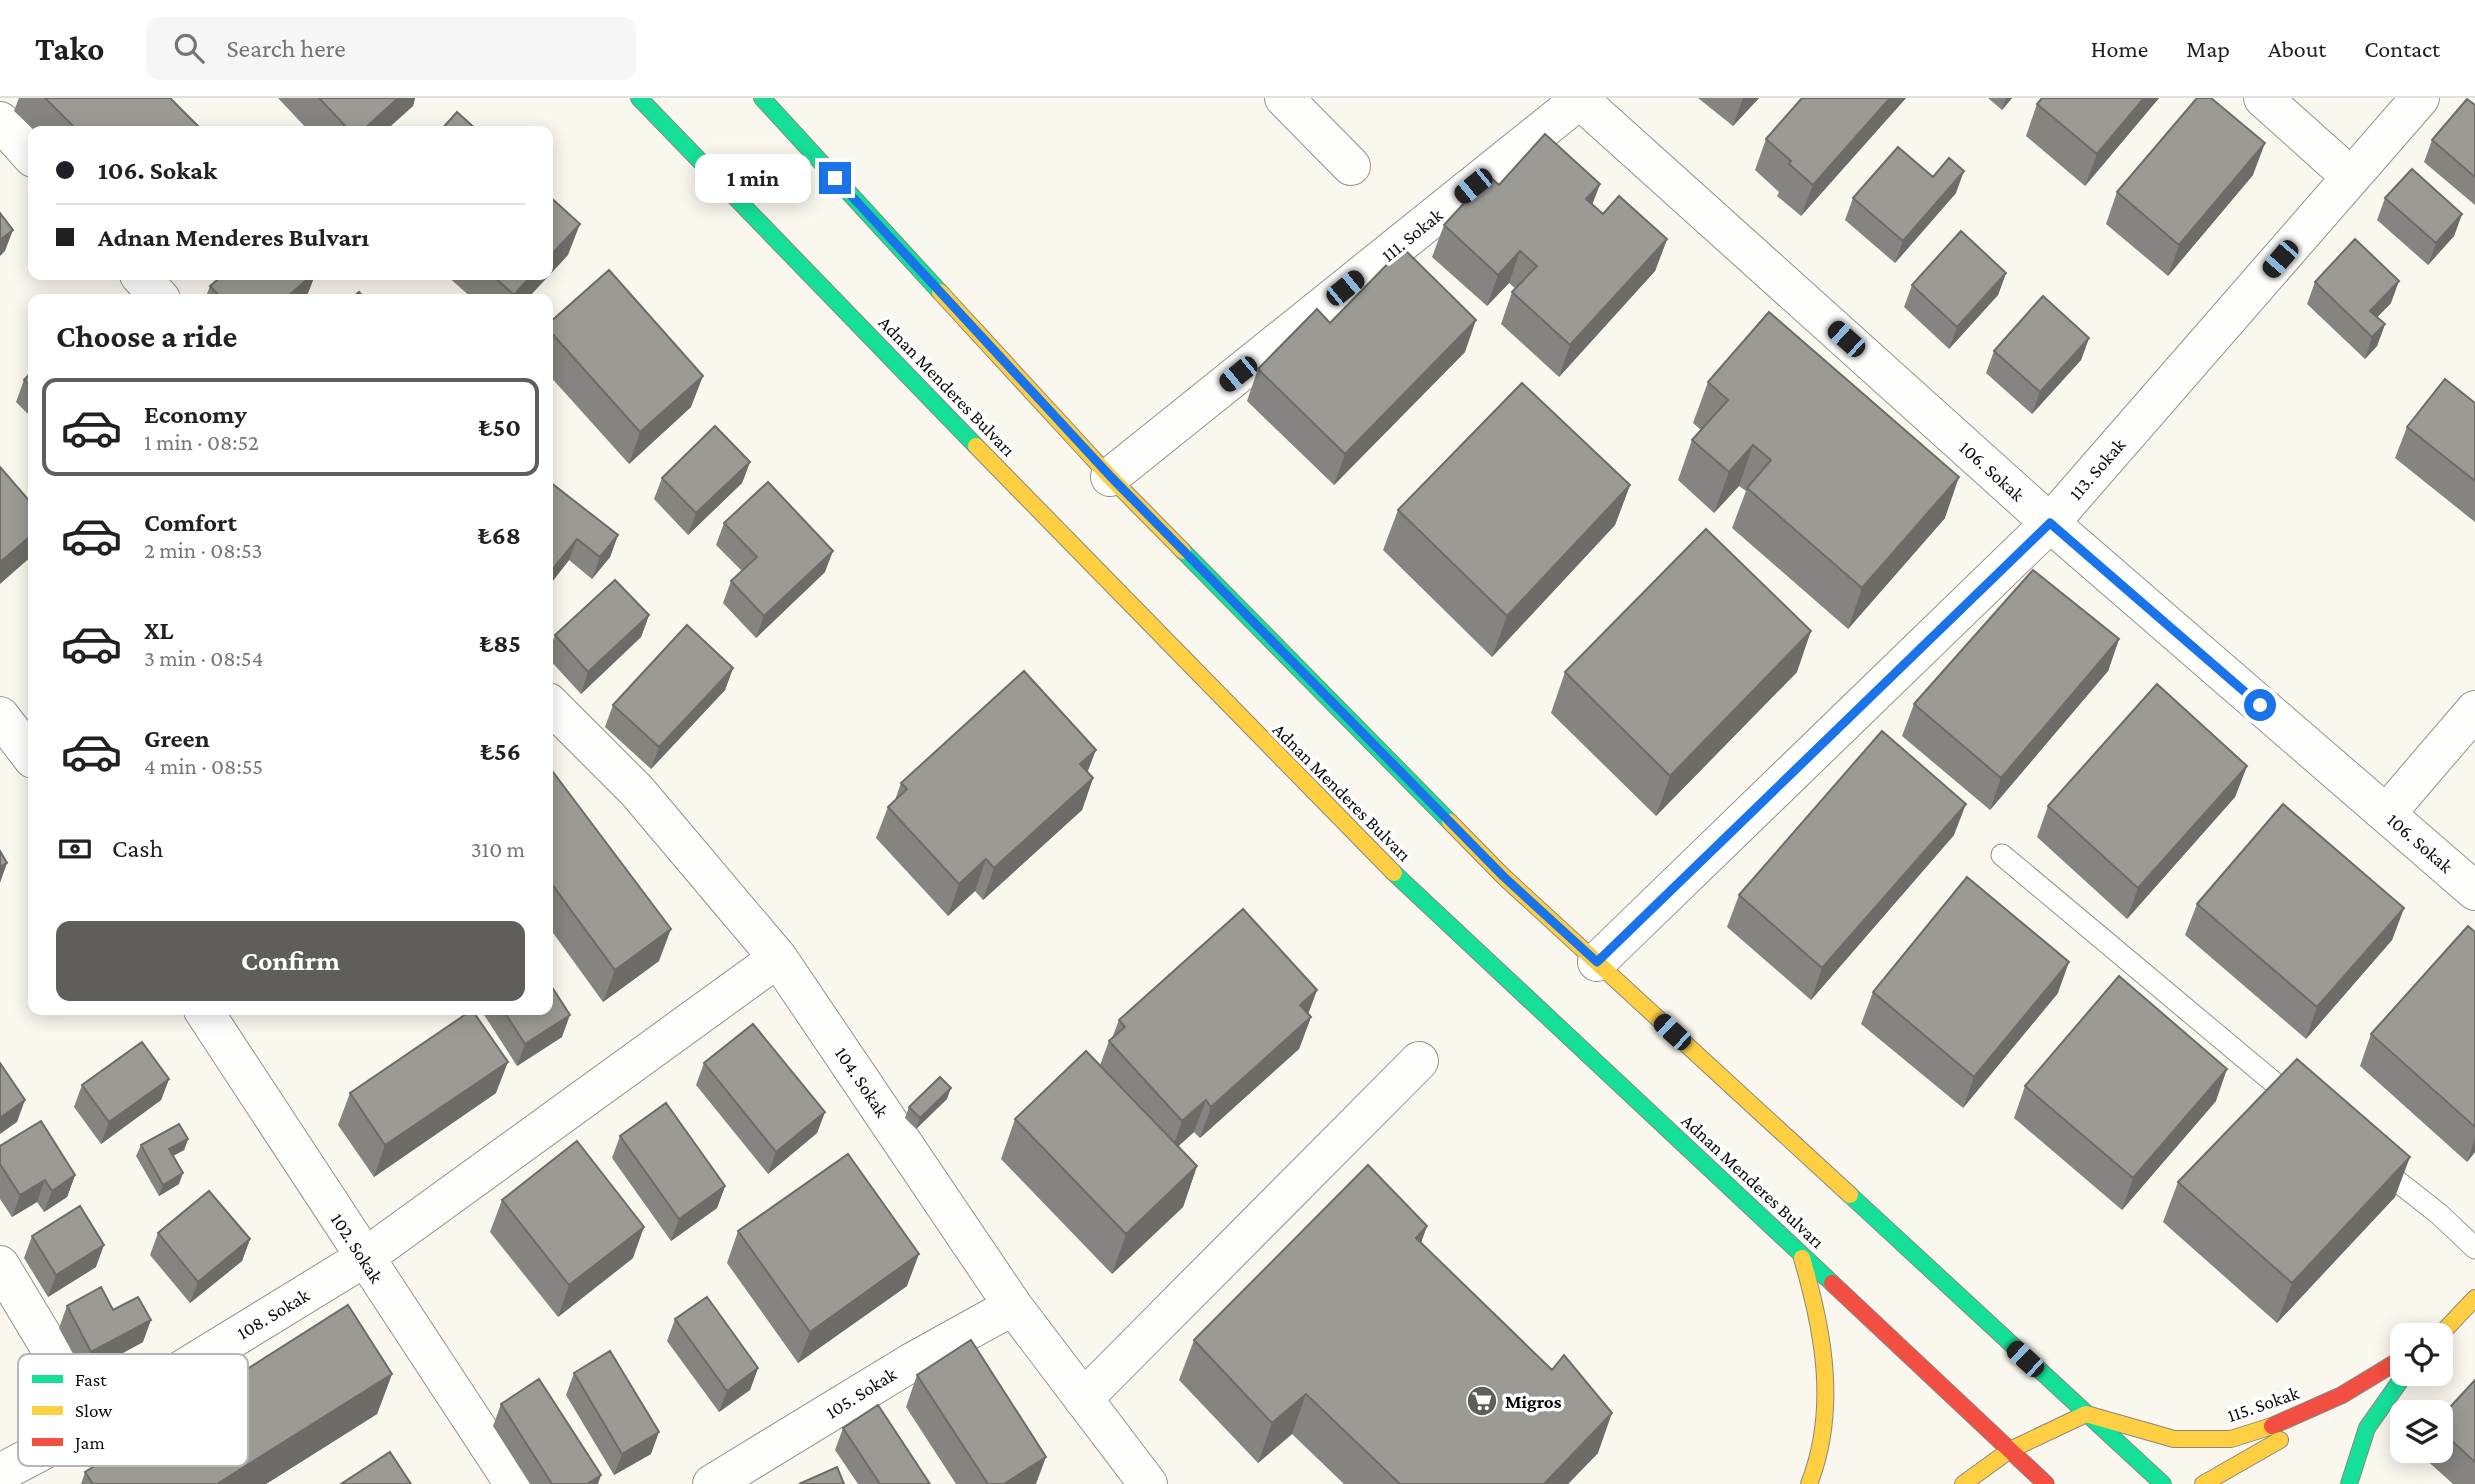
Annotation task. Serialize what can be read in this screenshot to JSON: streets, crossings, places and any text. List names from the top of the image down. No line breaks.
{"streets":{"main road":["Adnan Menderes Bulvarı","115. Sokak"],"street":["111. Sokak","113. Sokak","106. Sokak","104. Sokak","102. Sokak","108. Sokak","105. Sokak"]},"crossings":[["111. Sokak","106. Sokak"],["113. Sokak","106. Sokak"],["104. Sokak","108. Sokak"],["104. Sokak","105. Sokak"],["102. Sokak","108. Sokak"]],"places":{"supermarket":["Migros"]},"legend":["Fast","Slow","Jam"],"page":{"header":"Tako","search":"Search here","nav":["Home","Map","About","Contact"],"banner":["106. Sokak","Adnan Menderes Bulvarı"],"bubble":"1 min","heading":"Choose a ride","list":[{"name":"Economy","note":"1 min · 08:52","value":"₺50"},{"name":"Comfort","note":"2 min · 08:53","value":"₺68"},{"name":"XL","note":"3 min · 08:54","value":"₺85"},{"name":"Green","note":"4 min · 08:55","value":"₺56"}],"pay":["Cash","310 m"],"buttons":"Confirm"}}
